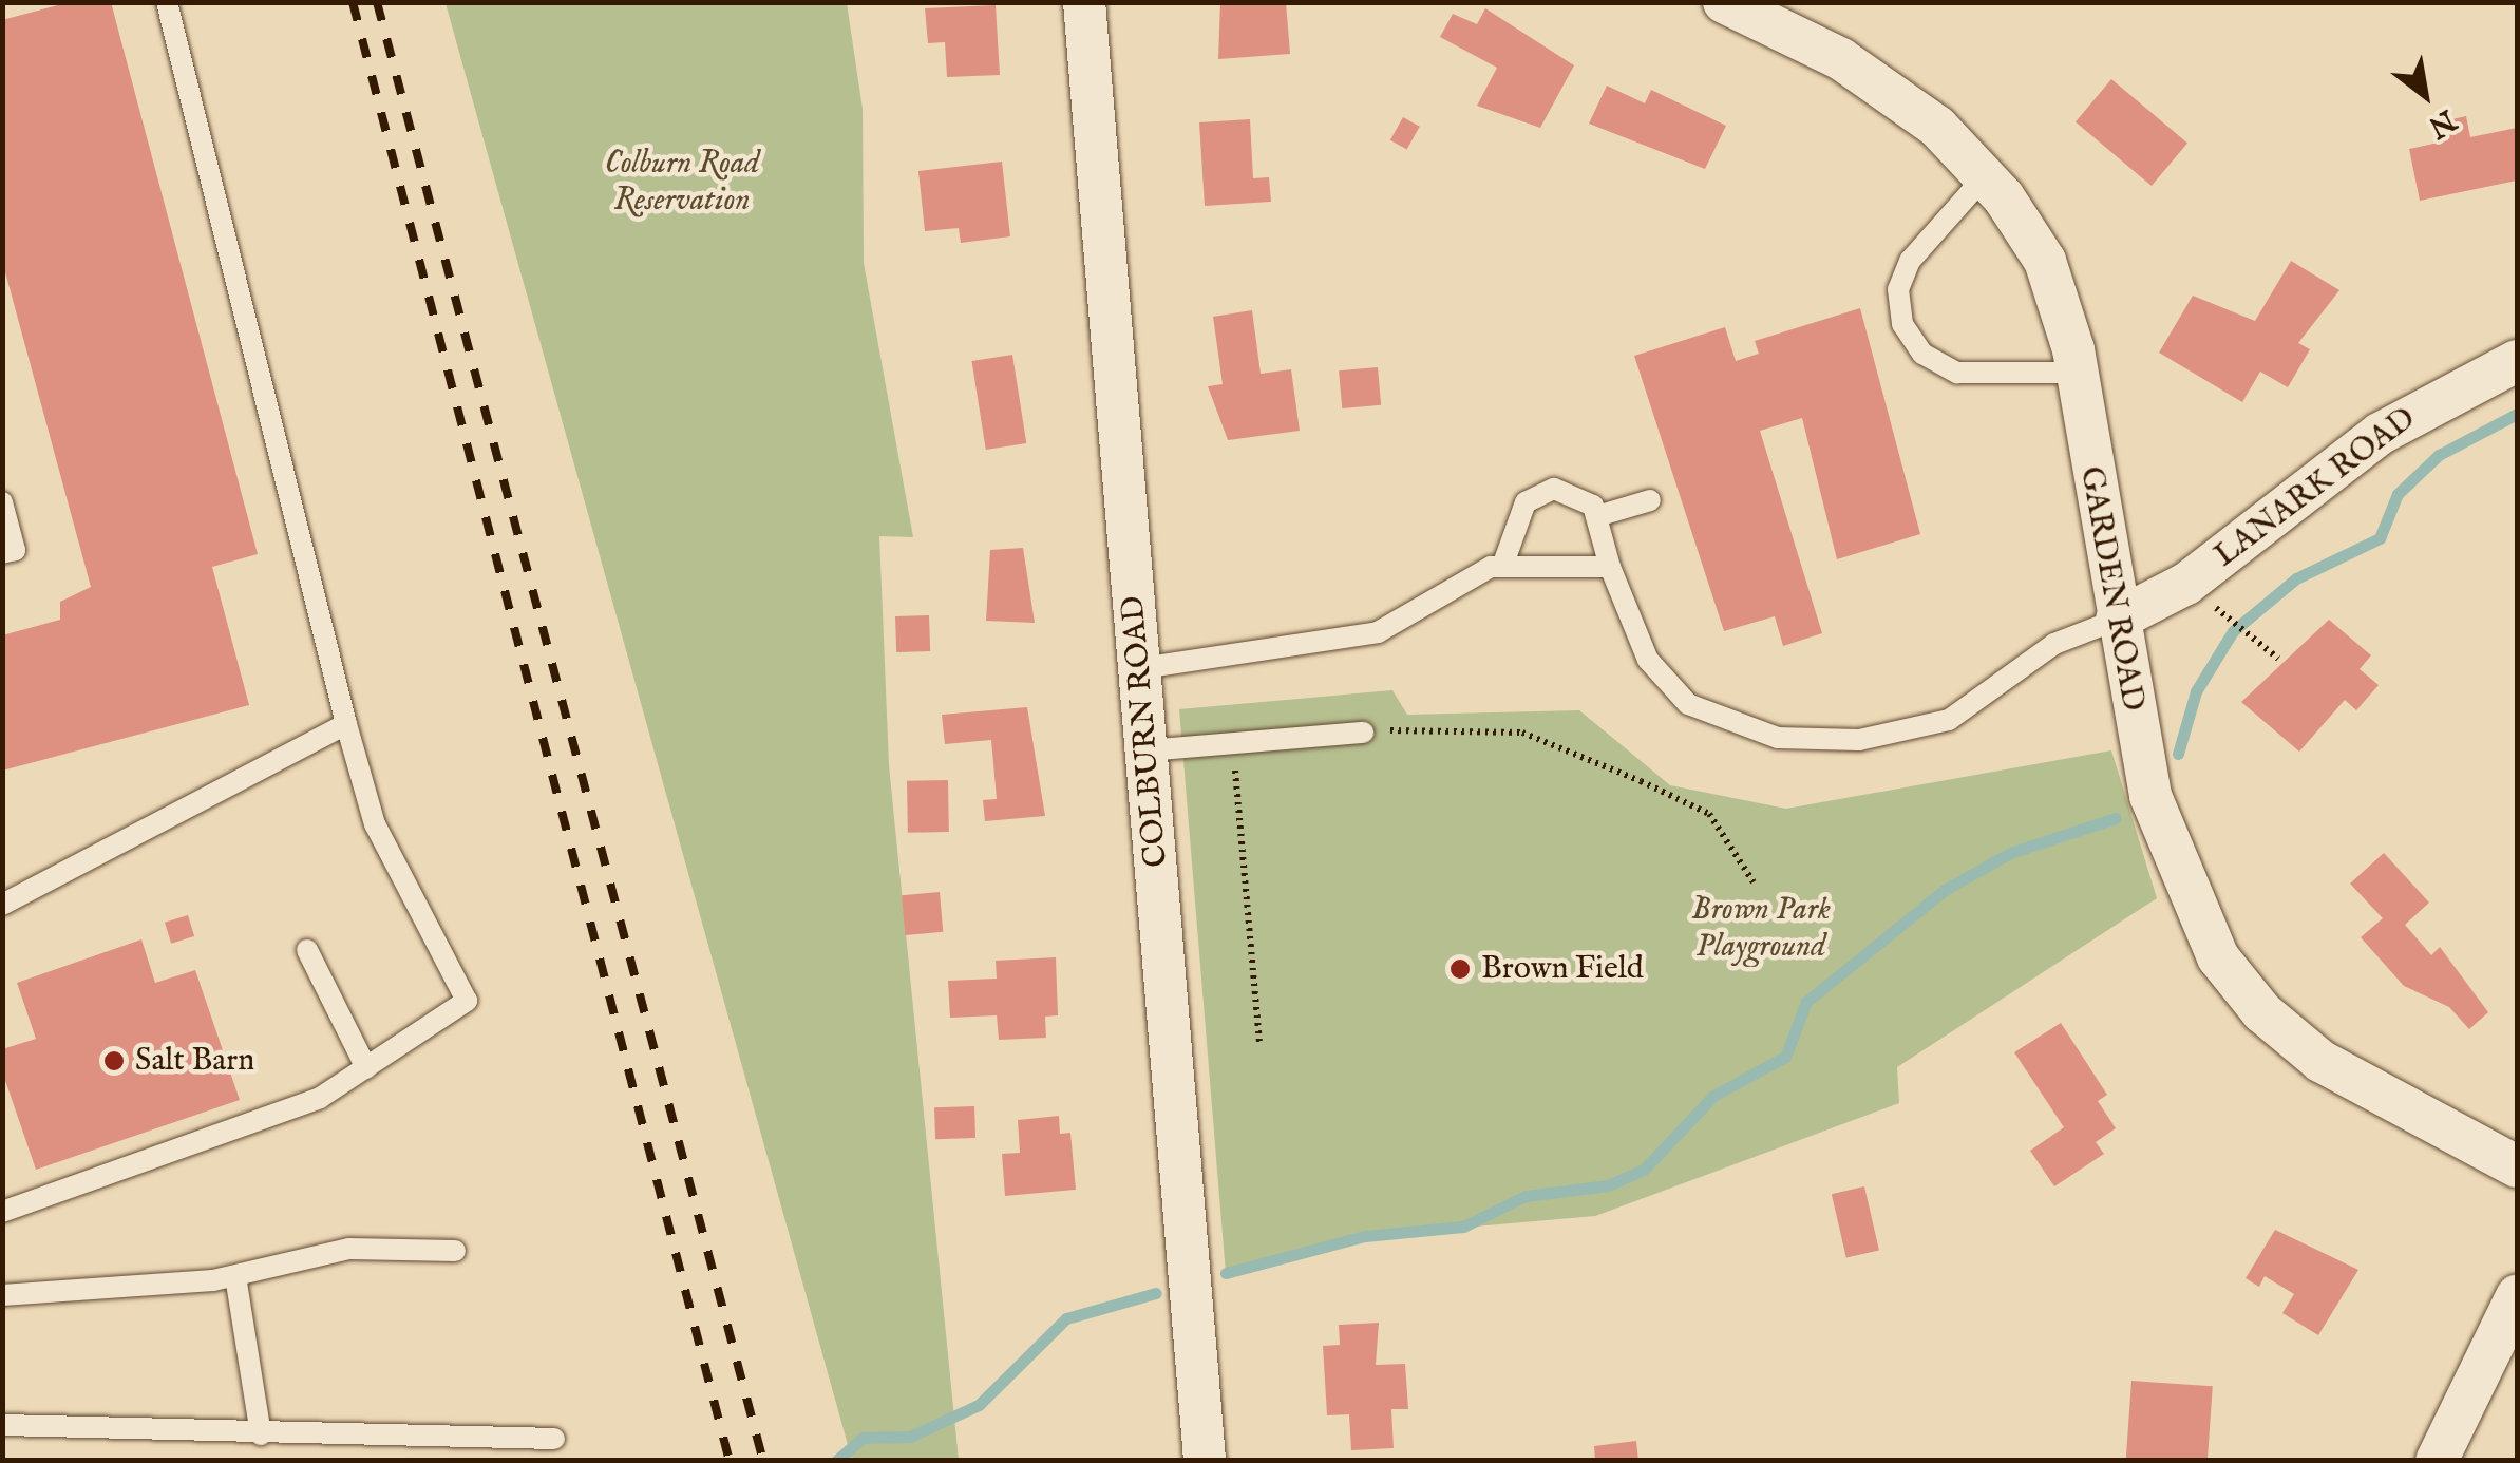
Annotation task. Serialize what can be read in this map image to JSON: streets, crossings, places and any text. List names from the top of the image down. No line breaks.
{"streets":{"street":["LANARK ROAD","GARDEN ROAD","COLBURN ROAD"]},"crossings":[["LANARK ROAD","GARDEN ROAD"]],"parks":["Colburn Road Reservation","Brown Park Playground"],"places":["Brown Field","Salt Barn"],"north":"bottom right"}
